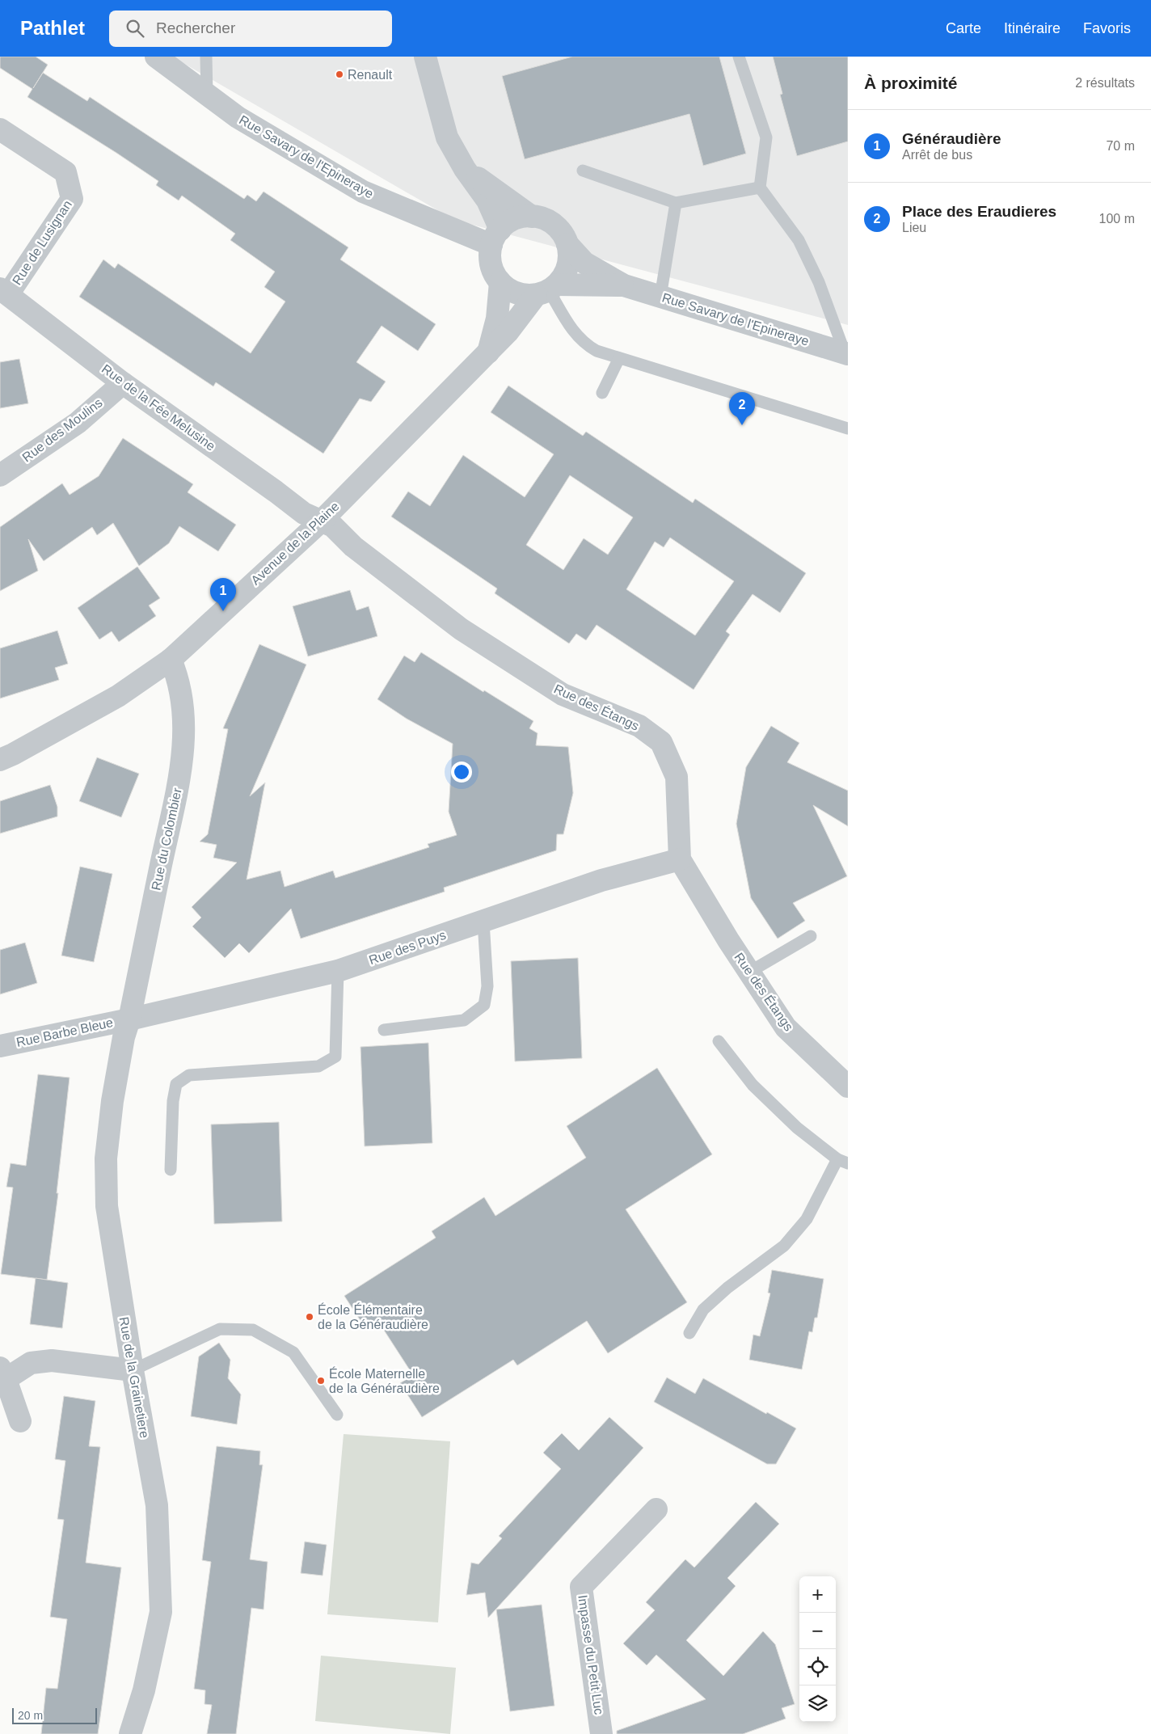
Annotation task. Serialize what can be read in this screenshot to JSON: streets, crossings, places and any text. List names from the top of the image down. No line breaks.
{"streets":{"street":["Rue Savary de l'Epineraye","Rue de Lusignan","Rue de la Fée Melusine","Rue des Moulins","Avenue de la Plaine","Rue des Étangs","Rue du Colombier","Rue des Puys","Rue Barbe Bleue","Rue de la Grainetiere","Impasse du Petit Luc"]},"crossings":[["Rue Savary de l'Epineraye","Avenue de la Plaine"],["Rue de Lusignan","Rue de la Fée Melusine"],["Rue de la Fée Melusine","Rue des Moulins"],["Rue de la Fée Melusine","Avenue de la Plaine"],["Rue de la Fée Melusine","Rue des Étangs"],["Avenue de la Plaine","Rue des Étangs"],["Avenue de la Plaine","Rue du Colombier"],["Rue des Étangs","Rue des Puys"],["Rue du Colombier","Rue des Puys"],["Rue du Colombier","Rue Barbe Bleue"],["Rue du Colombier","Rue de la Grainetiere"],["Rue des Puys","Rue Barbe Bleue"],["Rue des Puys","Rue de la Grainetiere"],["Rue Barbe Bleue","Rue de la Grainetiere"]],"places":["Renault","École Élémentaire de la Généraudière","École Maternelle de la Généraudière"],"scale_bar":"20 m","page":{"header":"Pathlet","search":"Rechercher","nav":["Carte","Itinéraire","Favoris"],"heading":["À proximité","2 résultats"],"list":[{"mark":"1","name":"Généraudière","note":"Arrêt de bus","value":"70 m"},{"mark":"2","name":"Place des Eraudieres","note":"Lieu","value":"100 m"}],"pins":["2","1"],"map_buttons":["+","−"],"scale":"20 m"}}
